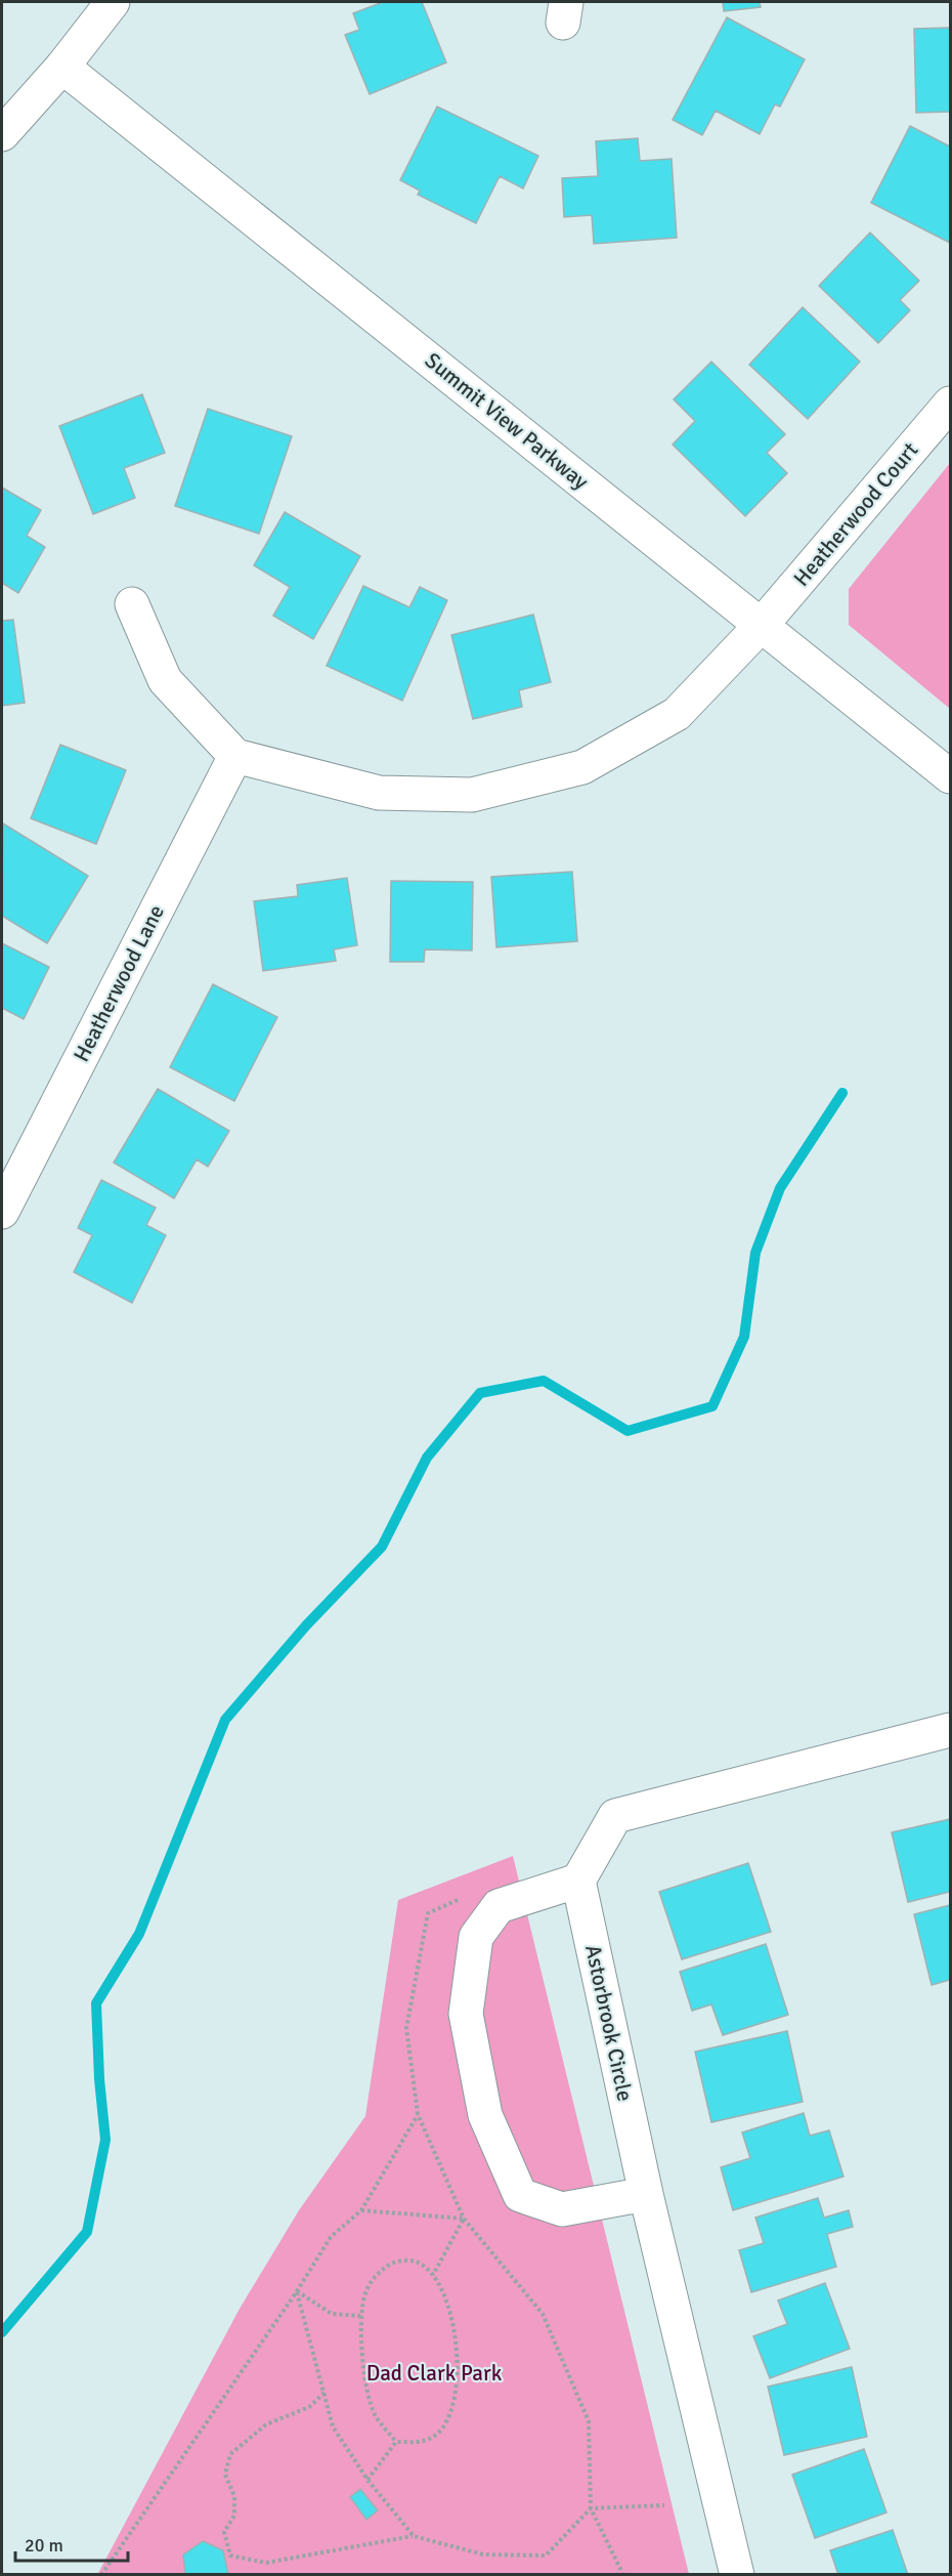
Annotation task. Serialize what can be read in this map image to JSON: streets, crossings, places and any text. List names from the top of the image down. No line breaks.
{"streets":{"street":["Summit View Parkway","Heatherwood Court","Heatherwood Lane","Astorbrook Circle"]},"crossings":[["Summit View Parkway","Heatherwood Court"],["Heatherwood Court","Heatherwood Lane"]],"parks":["Dad Clark Park"],"scale_bar":"20 m"}
